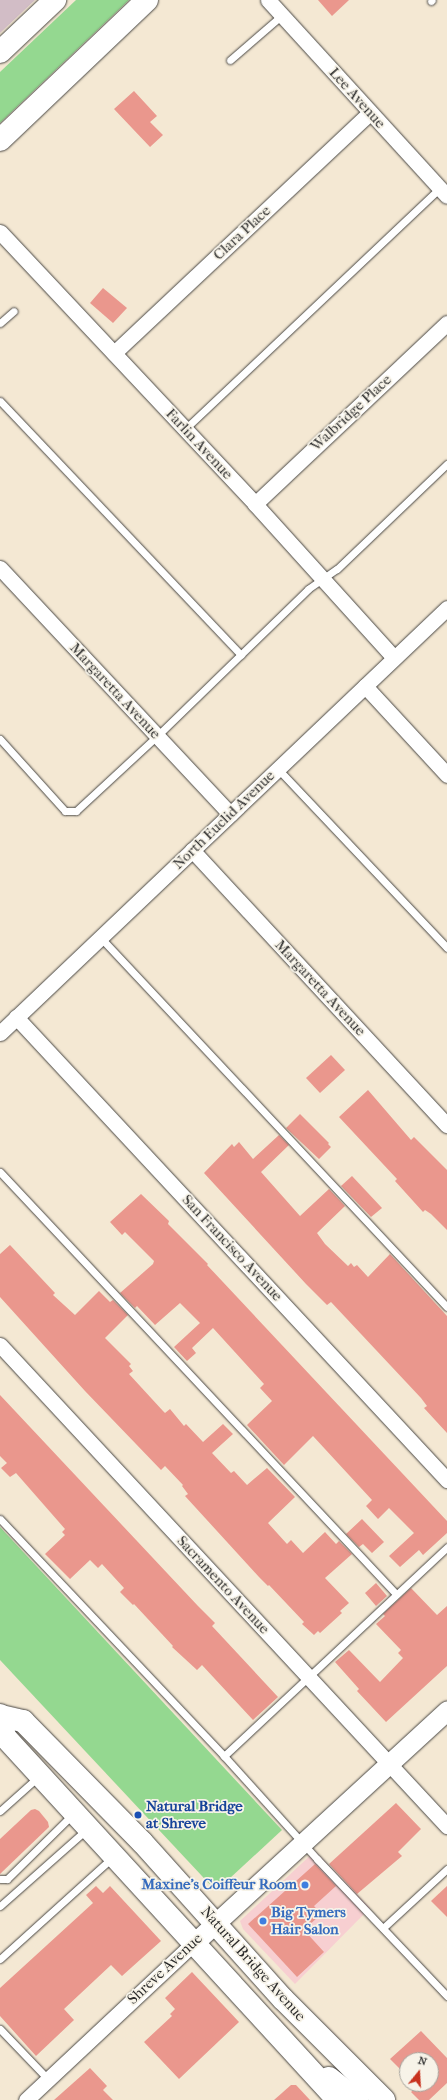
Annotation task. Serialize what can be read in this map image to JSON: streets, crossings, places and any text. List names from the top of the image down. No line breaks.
{"streets":{"main road":["Natural Bridge Avenue"],"street":["Lee Avenue","Clara Place","Walbridge Place","Farlin Avenue","Margaretta Avenue","North Euclid Avenue","San Francisco Avenue","Sacramento Avenue","Shreve Avenue"]},"crossings":[["Lee Avenue","Clara Place"],["Clara Place","Farlin Avenue"],["Walbridge Place","Farlin Avenue"],["Farlin Avenue","North Euclid Avenue"],["Margaretta Avenue","North Euclid Avenue"],["North Euclid Avenue","San Francisco Avenue"],["Sacramento Avenue","Shreve Avenue"],["Natural Bridge Avenue","Shreve Avenue"]],"places":["Natural Bridge at Shreve","Maxine's Coiffeur Room","Big Tymers Hair Salon"],"north":"top"}
